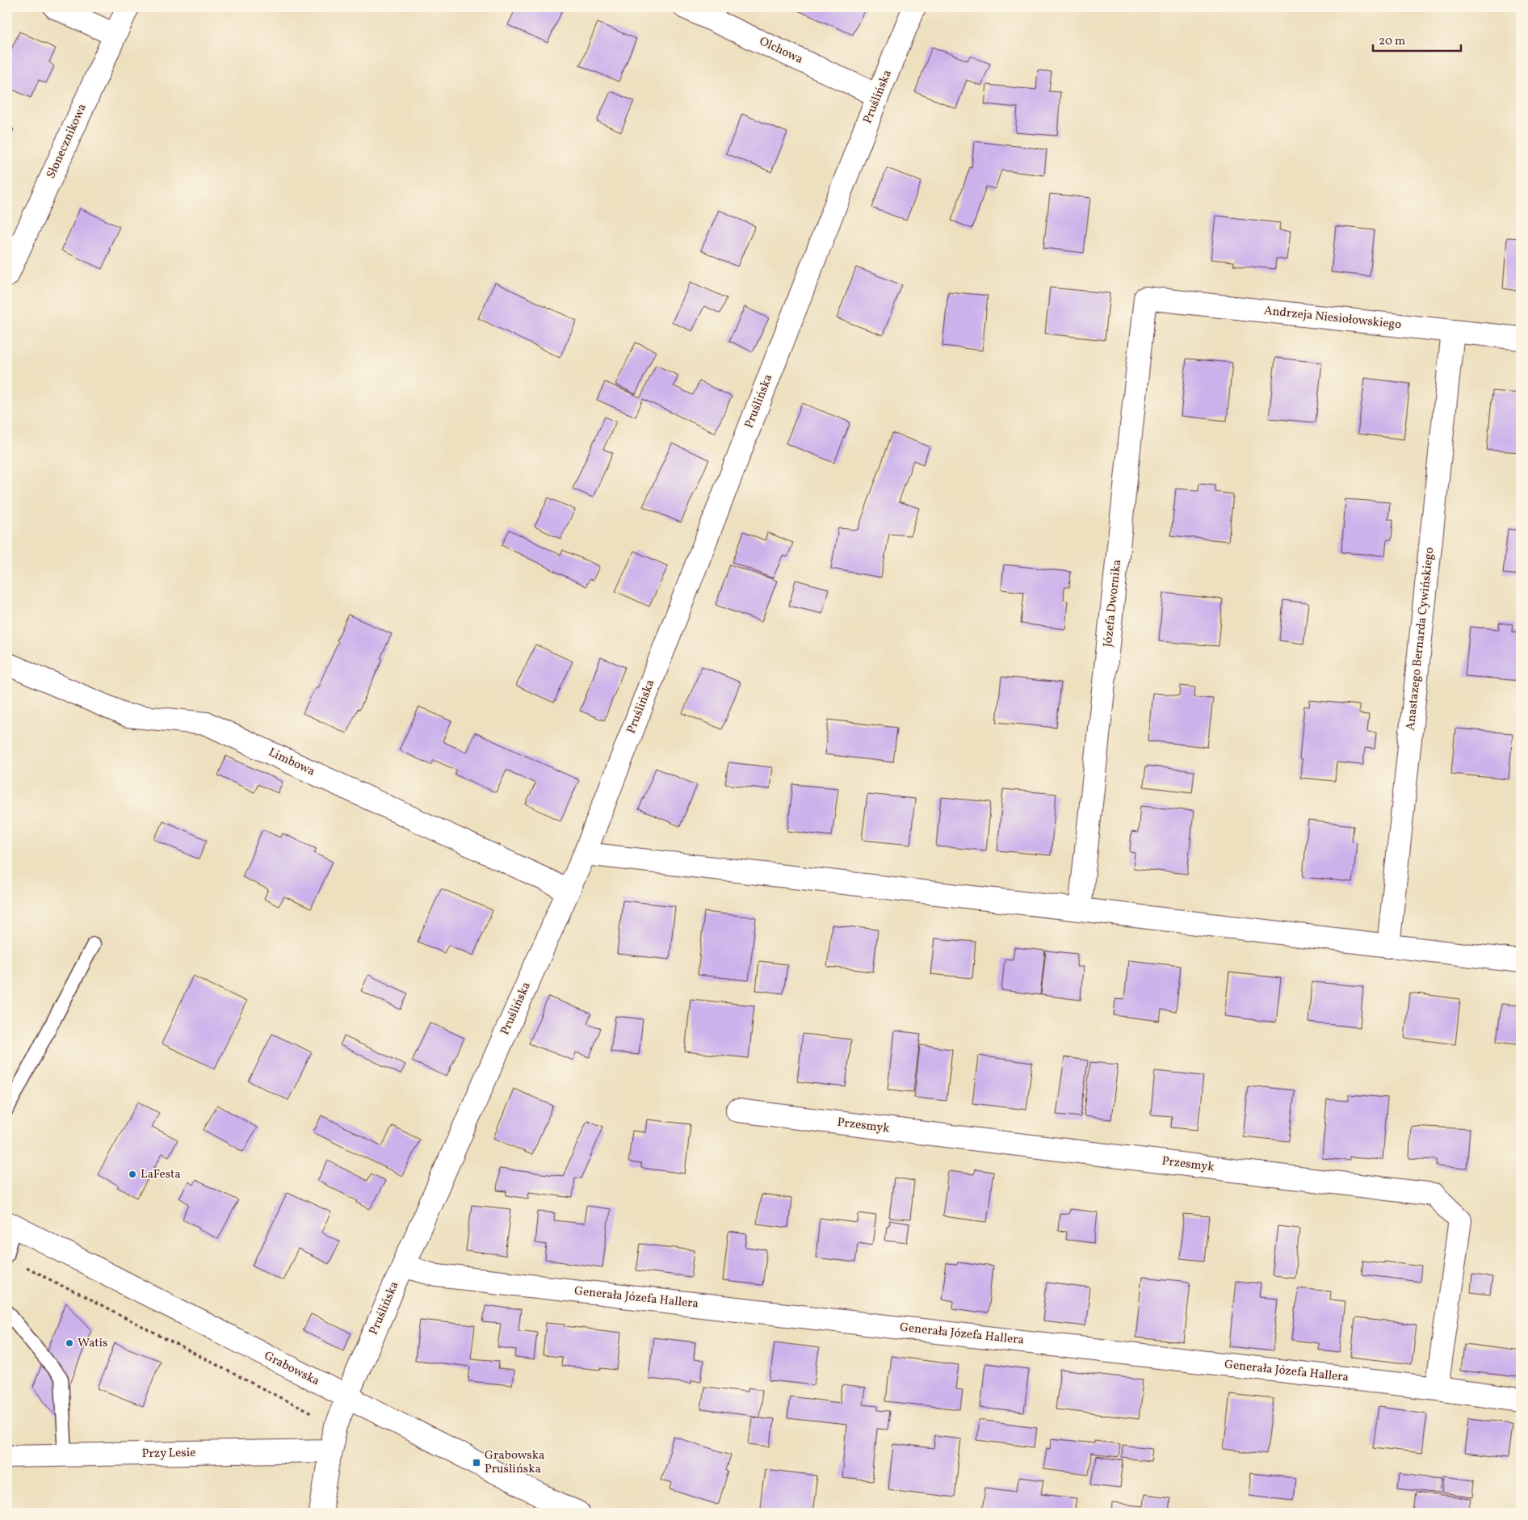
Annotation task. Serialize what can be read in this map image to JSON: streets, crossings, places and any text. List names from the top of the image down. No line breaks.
{"streets":{"street":["Olchowa","Pruślińska","Słonecznikowa","Andrzeja Niesiołowskiego","Józefa Dwornika","Anastazego Bernarda Cywińskiego","Limbowa","Przesmyk","Generała Józefa Hallera","Grabowska","Przy Lesie"]},"crossings":[["Olchowa","Pruślińska"],["Pruślińska","Limbowa"],["Pruślińska","Generała Józefa Hallera"],["Pruślińska","Grabowska"],["Pruślińska","Przy Lesie"],["Andrzeja Niesiołowskiego","Józefa Dwornika"],["Andrzeja Niesiołowskiego","Anastazego Bernarda Cywińskiego"],["Przesmyk","Generała Józefa Hallera"]],"places":{"other":["LaFesta","Watis"],"transit":["Grabowska Pruślińska"]},"scale_bar":"20 m"}
